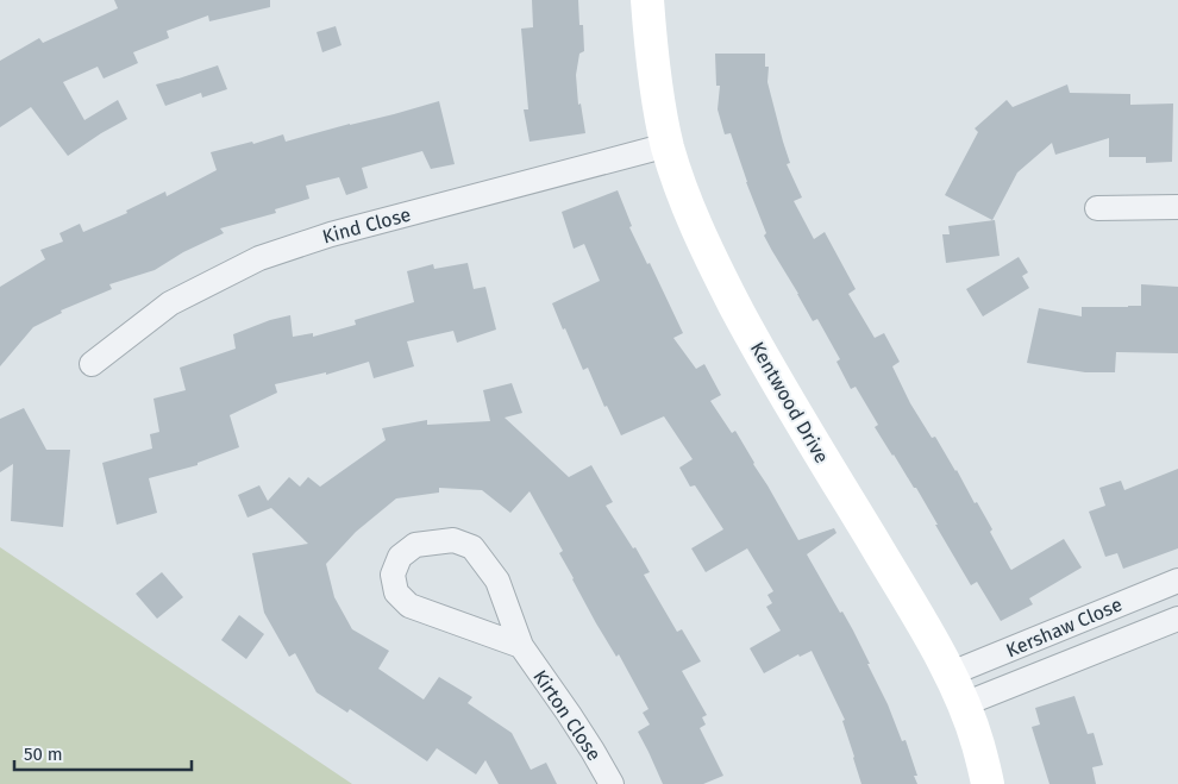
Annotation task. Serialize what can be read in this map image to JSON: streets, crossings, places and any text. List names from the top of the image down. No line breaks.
{"streets":{"street":["Kind Close","Kentwood Drive","Kershaw Close","Kirton Close"]},"crossings":[["Kind Close","Kentwood Drive"],["Kentwood Drive","Kershaw Close"]],"scale_bar":"50 m"}
